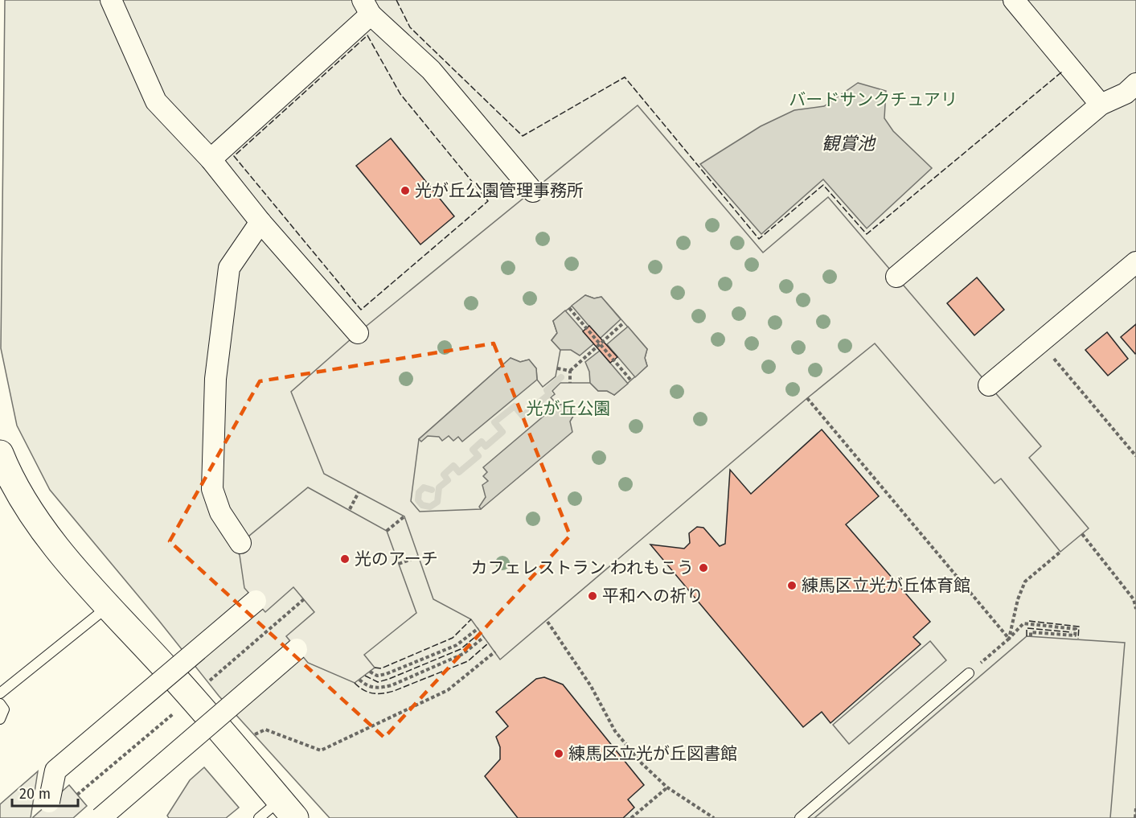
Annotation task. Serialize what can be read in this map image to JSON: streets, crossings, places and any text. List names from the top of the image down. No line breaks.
{"water":["観賞池"],"parks":["バードサンクチュアリ","光が丘公園"],"places":["光が丘公園管理事務所","光のアーチ","カフェレストラン われもこう","練馬区立光が丘体育館","平和への祈り","練馬区立光が丘図書館"],"scale_bar":"20 m"}
